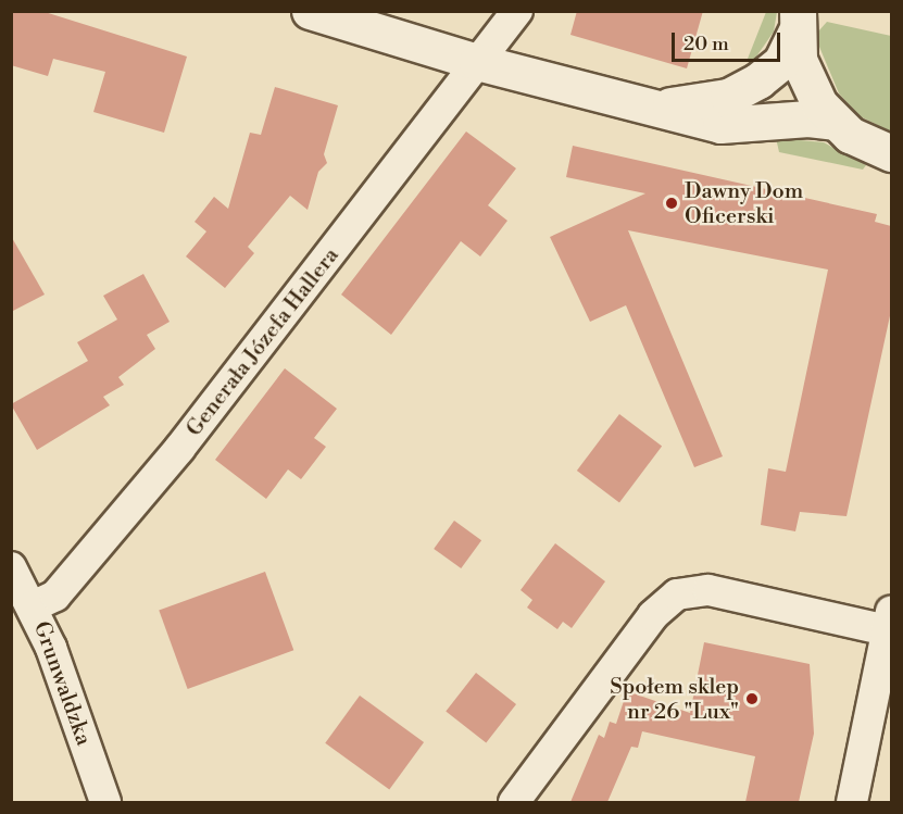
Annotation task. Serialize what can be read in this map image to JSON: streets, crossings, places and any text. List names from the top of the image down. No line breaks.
{"streets":{"street":["Generała Józefa Hallera","Grunwaldzka"]},"crossings":[["Generała Józefa Hallera","Grunwaldzka"]],"places":["Dawny Dom Oficerski","Społem sklep nr 26 \"Lux\""],"scale_bar":"20 m"}
